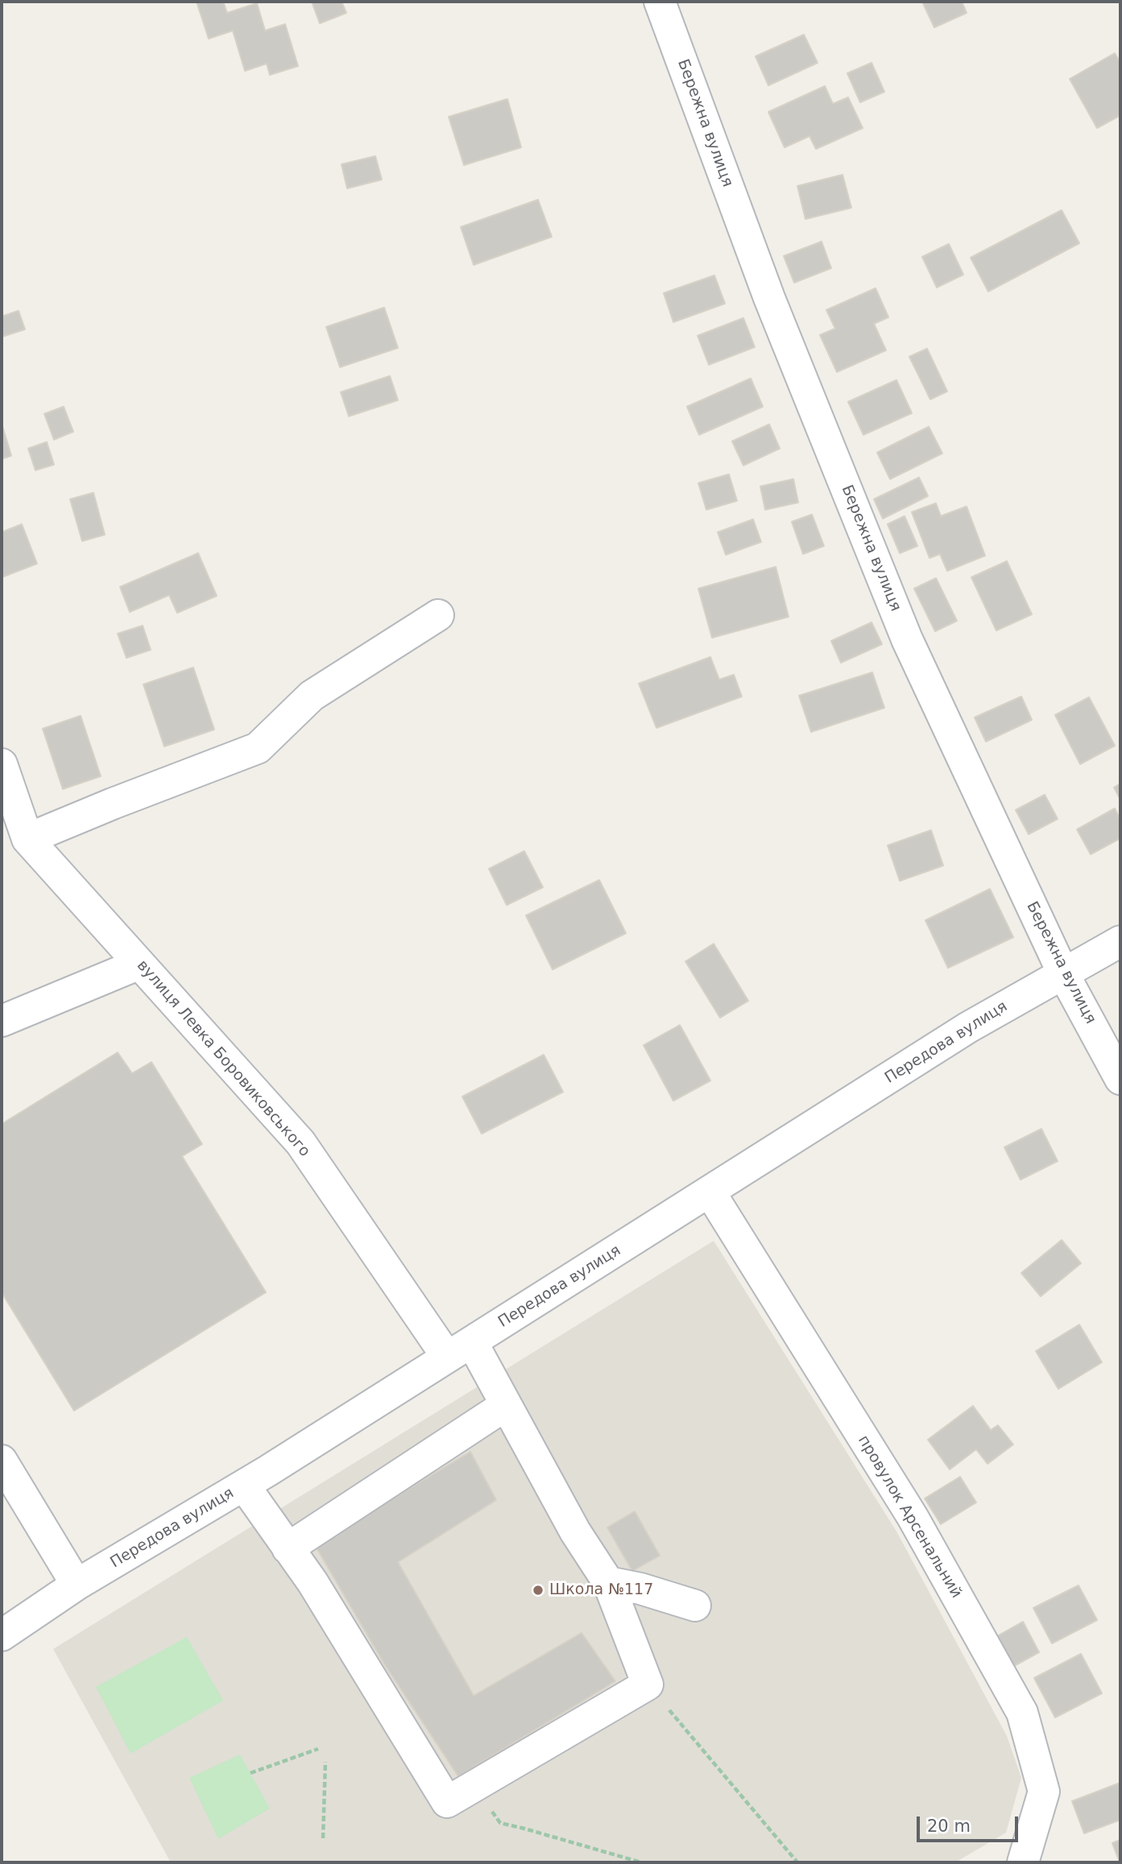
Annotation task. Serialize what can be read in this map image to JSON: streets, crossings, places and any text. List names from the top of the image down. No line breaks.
{"streets":{"street":["Бережна вулиця","Передова вулиця","вулиця Левка Боровиковського","провулок Арсенальний"]},"crossings":[["Бережна вулиця","Передова вулиця"],["Передова вулиця","вулиця Левка Боровиковського"],["Передова вулиця","провулок Арсенальний"]],"places":["Школа №117"],"scale_bar":"20 m"}
